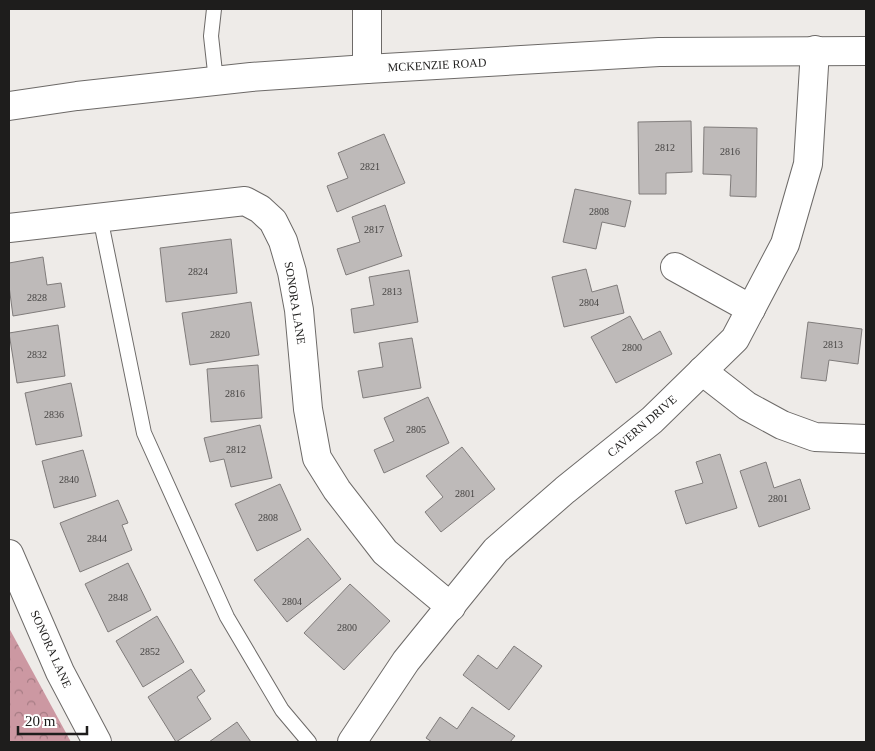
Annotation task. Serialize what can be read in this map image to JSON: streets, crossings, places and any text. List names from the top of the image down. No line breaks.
{"streets":{"street":["MCKENZIE ROAD","SONORA LANE","CAVERN DRIVE"]},"crossings":[["MCKENZIE ROAD","CAVERN DRIVE"],["SONORA LANE","CAVERN DRIVE"]],"house_numbers":["2812","2816","2821","2808","2817","2824","2813","2828","2804","2820","2813","2800","2832","2816","2836","2805","2812","2840","2801","2801","2808","2844","2848","2804","2800","2852"],"scale_bar":"20 m"}
